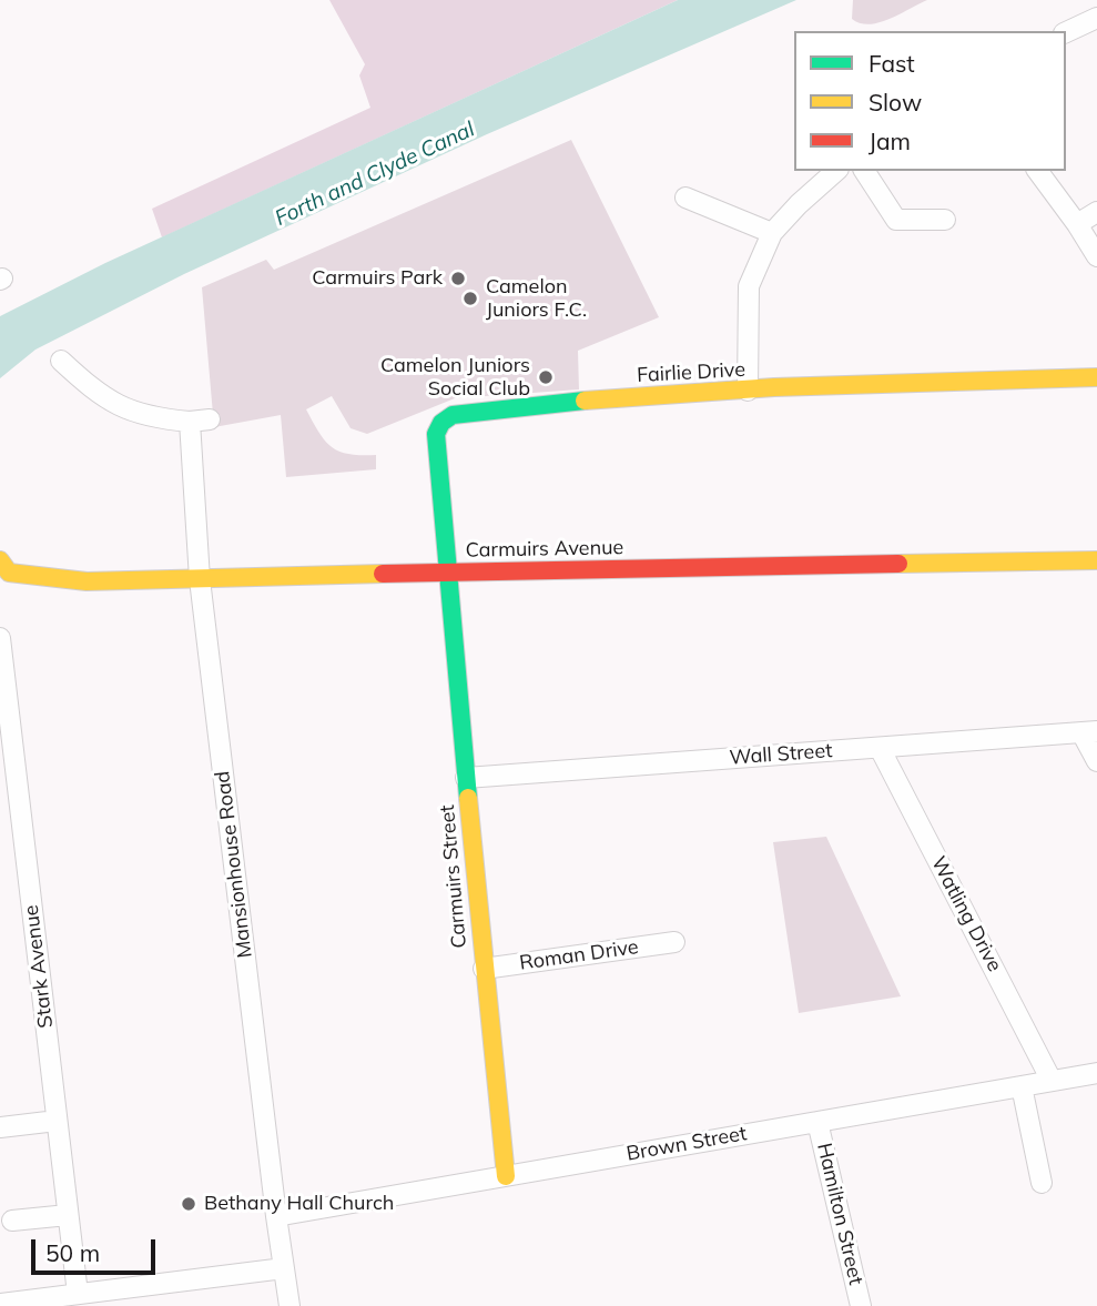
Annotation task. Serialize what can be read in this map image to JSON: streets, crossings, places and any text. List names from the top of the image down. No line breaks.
{"streets":{"street":["Fairlie Drive","Carmuirs Avenue","Wall Street","Mansionhouse Road","Carmuirs Street","Watling Drive","Roman Drive","Stark Avenue","Brown Street","Hamilton Street"]},"crossings":[["Fairlie Drive","Carmuirs Avenue"],["Fairlie Drive","Carmuirs Street"],["Carmuirs Avenue","Mansionhouse Road"],["Carmuirs Avenue","Carmuirs Street"],["Wall Street","Carmuirs Street"],["Wall Street","Watling Drive"],["Mansionhouse Road","Brown Street"],["Carmuirs Street","Roman Drive"],["Carmuirs Street","Brown Street"],["Watling Drive","Brown Street"],["Brown Street","Hamilton Street"]],"water":["Forth and Clyde Canal"],"places":["Carmuirs Park","Camelon Juniors F.C.","Camelon Juniors Social Club","Bethany Hall Church"],"legend":["Fast","Slow","Jam"],"scale_bar":"50 m"}
